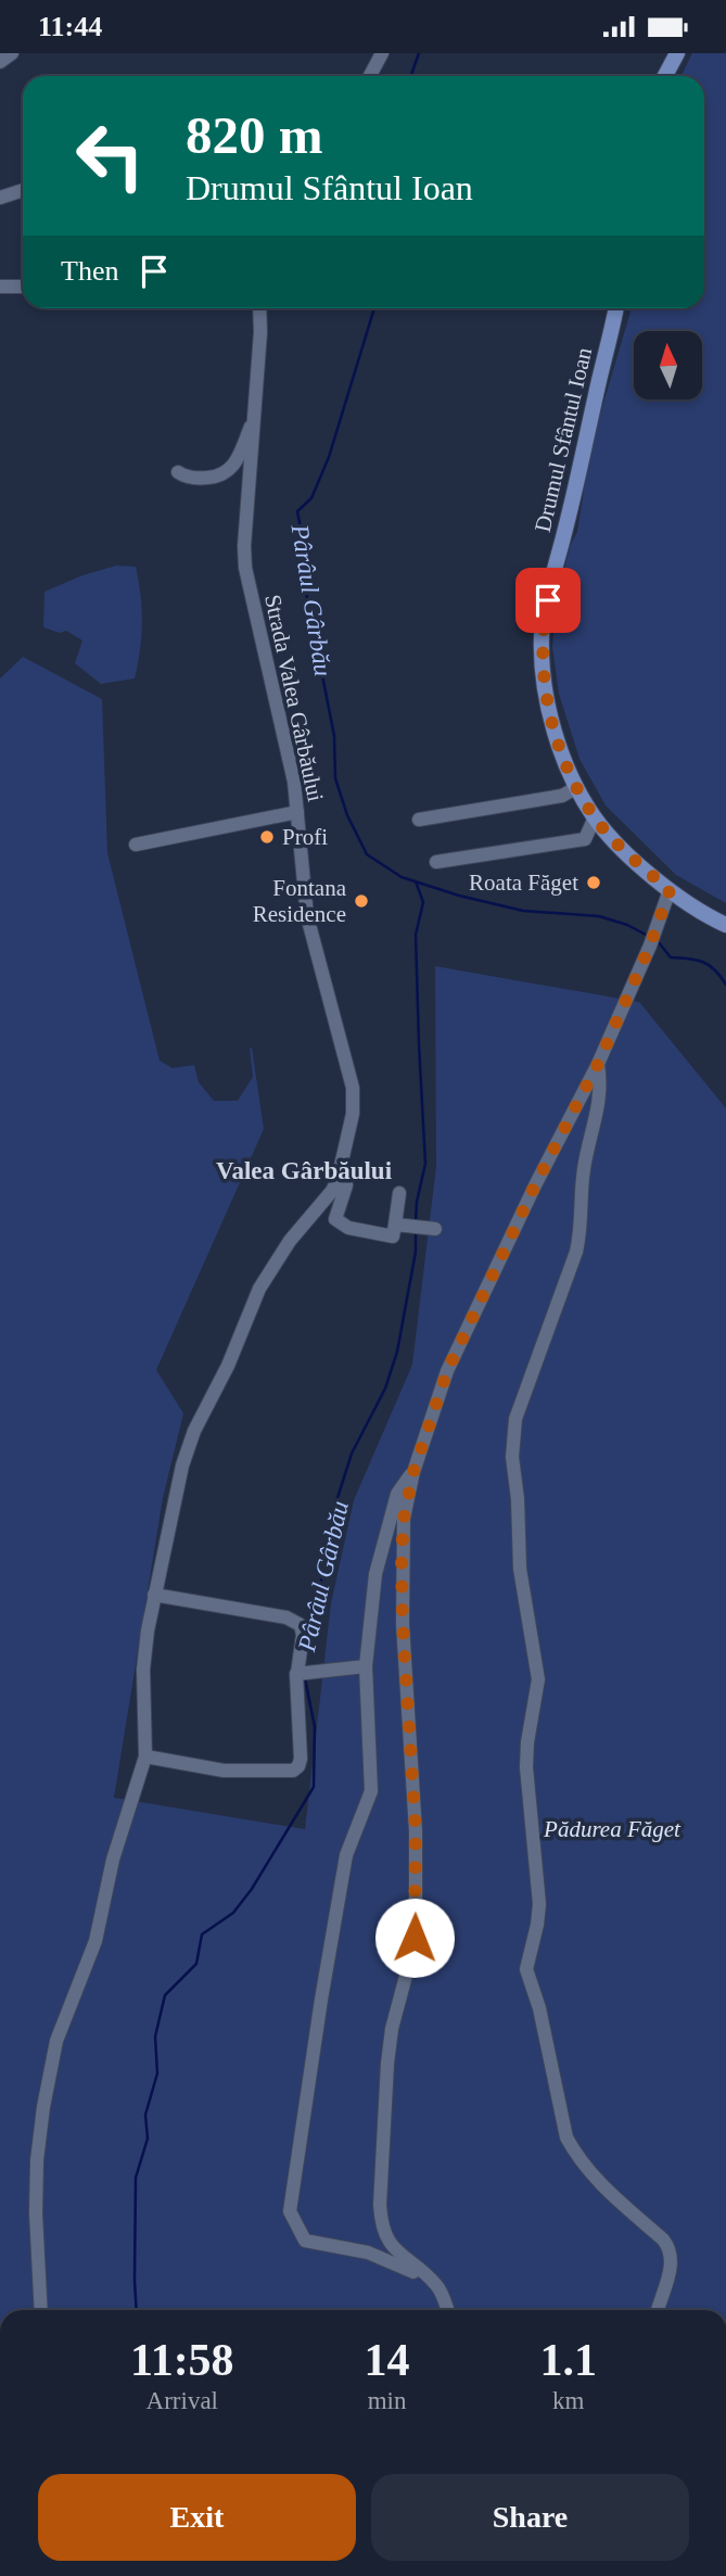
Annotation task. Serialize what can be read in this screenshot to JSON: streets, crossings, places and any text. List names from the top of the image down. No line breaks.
{"streets":{"main road":["Drumul Sfântul Ioan"],"street":["Strada Valea Gârbăului"]},"districts":["Valea Gârbăului"],"water":["Pârâul Gârbău"],"parks":["Pădurea Făget"],"places":["Profi","Roata Făget","Fontana Residence"],"north":"top","page":{"status":"11:44","turn":["820 m","Drumul Sfântul Ioan"],"then":"Then","eta":["11:58","Arrival","14","min","1.1","km"],"buttons":["Exit","Share"]}}
